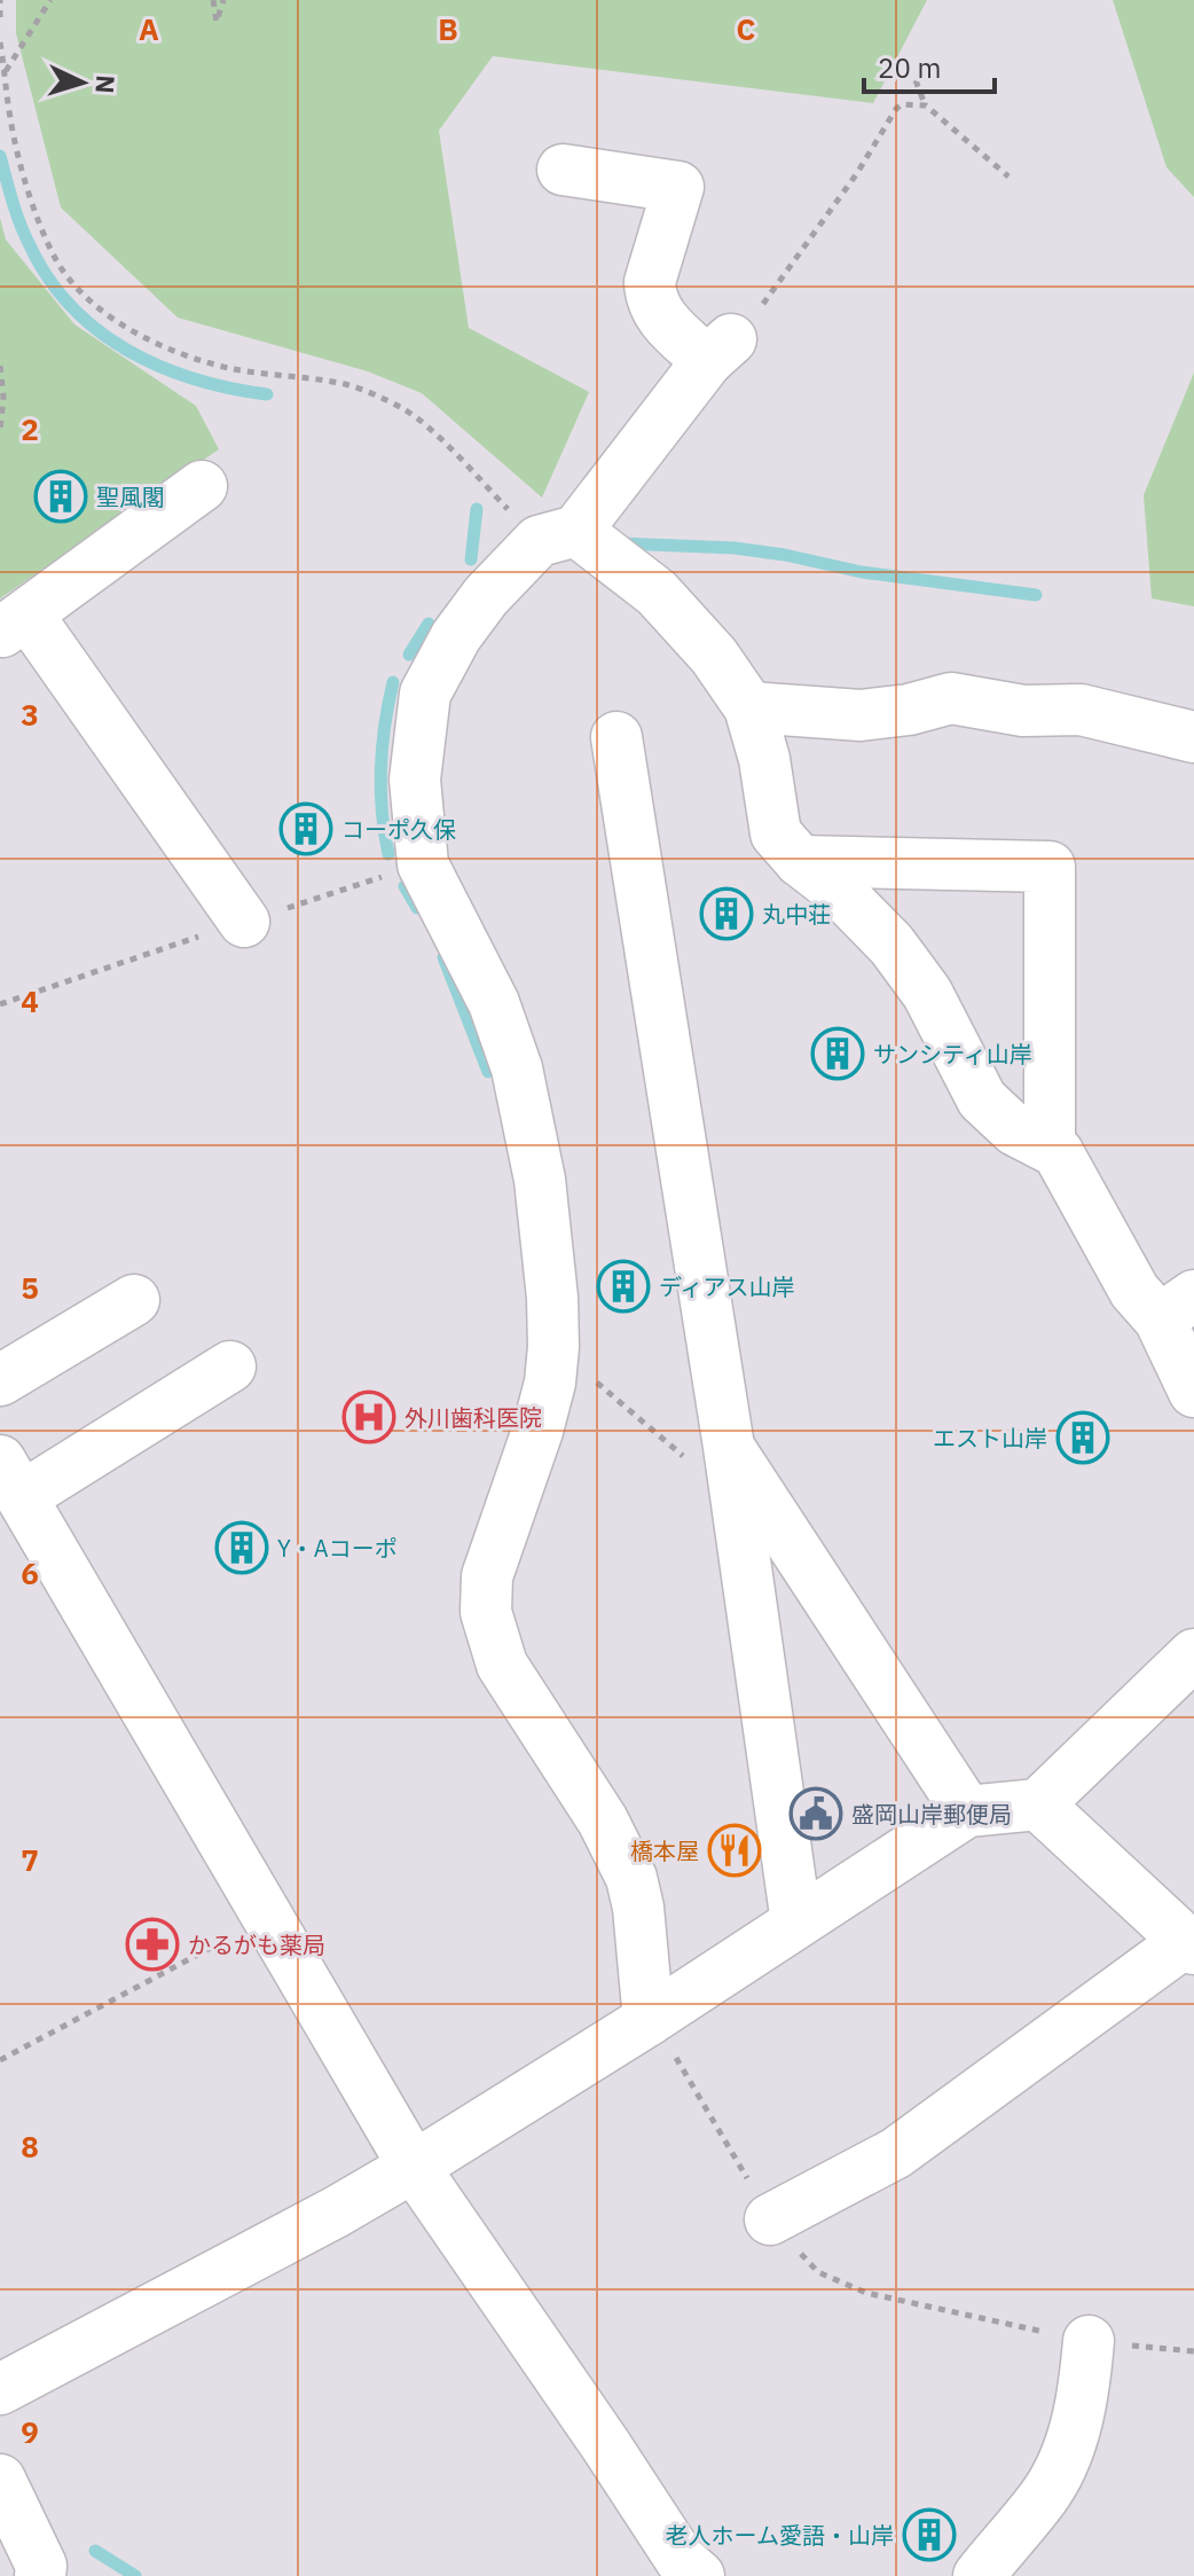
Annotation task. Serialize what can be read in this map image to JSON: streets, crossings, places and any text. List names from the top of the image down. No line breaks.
{"places":{"building":["聖風閣","コーポ久保","丸中荘","サンシティ山岸","ディアス山岸","エスト山岸","Y・Aコーポ","老人ホーム愛語・山岸"],"hospital":["外川歯科医院"],"public building":["盛岡山岸郵便局"],"restaurant":["橋本屋"],"pharmacy":["かるがも薬局"]},"scale_bar":"20 m","north":"right","grid":{"columns":["A","B","C"],"rows":["2","3","4","5","6","7","8","9"]}}
